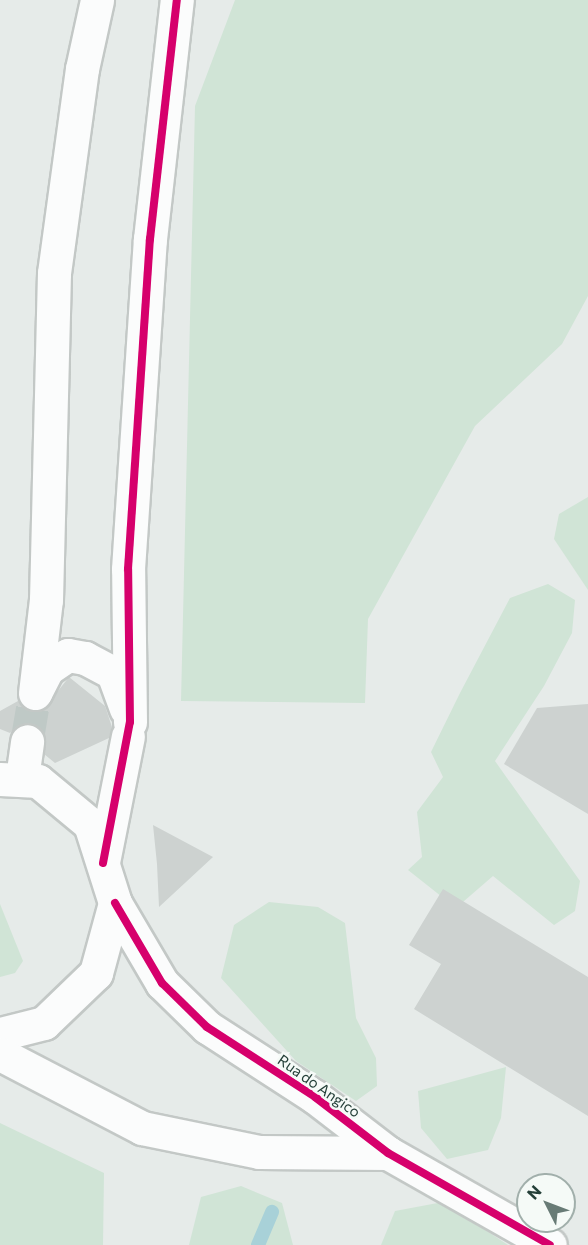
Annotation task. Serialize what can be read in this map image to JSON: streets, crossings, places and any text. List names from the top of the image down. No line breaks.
{"streets":{"street":["Rua do Angico"]},"north":"top left"}
